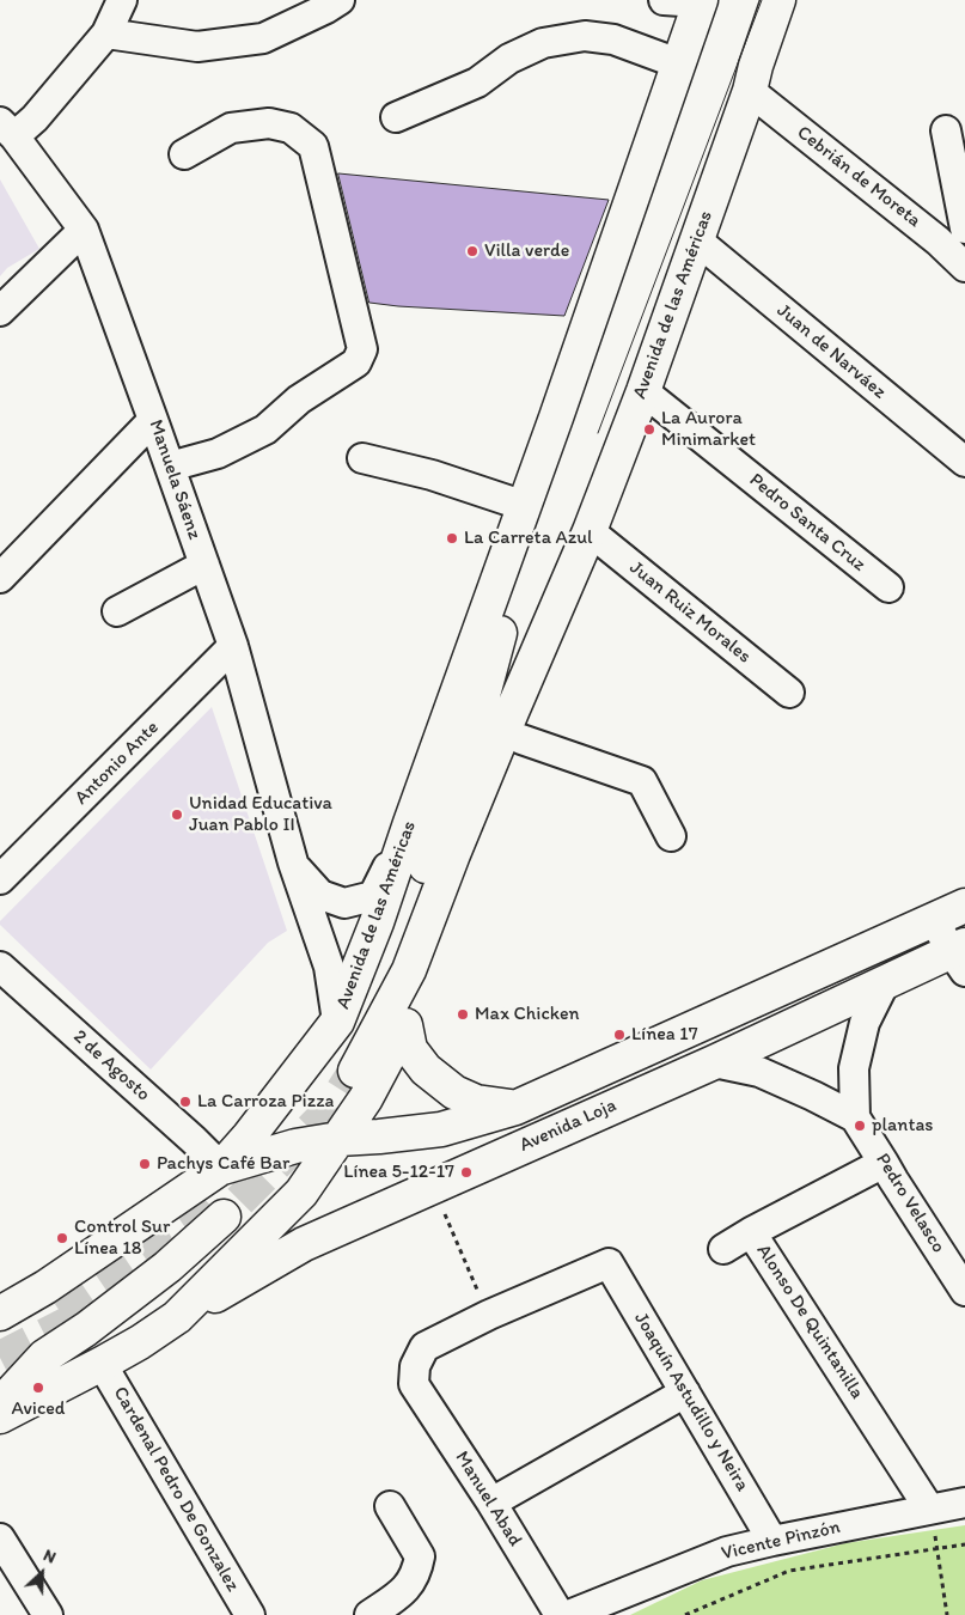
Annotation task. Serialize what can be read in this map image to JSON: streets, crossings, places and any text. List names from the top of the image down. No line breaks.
{"streets":{"main road":["Avenida de las Américas","Avenida Loja"],"street":["Cebrián de Moreta","Juan de Narváez","Manuela Sáenz","Pedro Santa Cruz","Juan Ruiz Morales","Antonio Ante","2 de Agosto","Pedro Velasco","Alonso De Quintanilla","Joaquín Astudillo y Neira","Cardenal Pedro De Gonzalez","Manuel Abad","Vicente Pinzón"]},"crossings":[["Cebrián de Moreta","Avenida de las Américas"],["Avenida de las Américas","Juan de Narváez"],["Avenida de las Américas","Manuela Sáenz"],["Avenida de las Américas","Pedro Santa Cruz"],["Avenida de las Américas","Juan Ruiz Morales"],["Avenida de las Américas","2 de Agosto"],["Avenida de las Américas","Avenida Loja"],["Avenida de las Américas","Cardenal Pedro De Gonzalez"],["Manuela Sáenz","Antonio Ante"],["2 de Agosto","Avenida Loja"],["Avenida Loja","Pedro Velasco"],["Pedro Velasco","Alonso De Quintanilla"],["Alonso De Quintanilla","Vicente Pinzón"],["Joaquín Astudillo y Neira","Manuel Abad"],["Joaquín Astudillo y Neira","Vicente Pinzón"]],"places":["Villa verde","La Aurora Minimarket","La Carreta Azul","Unidad Educativa Juan Pablo II","Max Chicken","Línea 17","La Carroza Pizza","plantas","Pachys Café Bar","Línea 5-12-17","Control Sur Línea 18","Aviced"],"north":"top right"}
